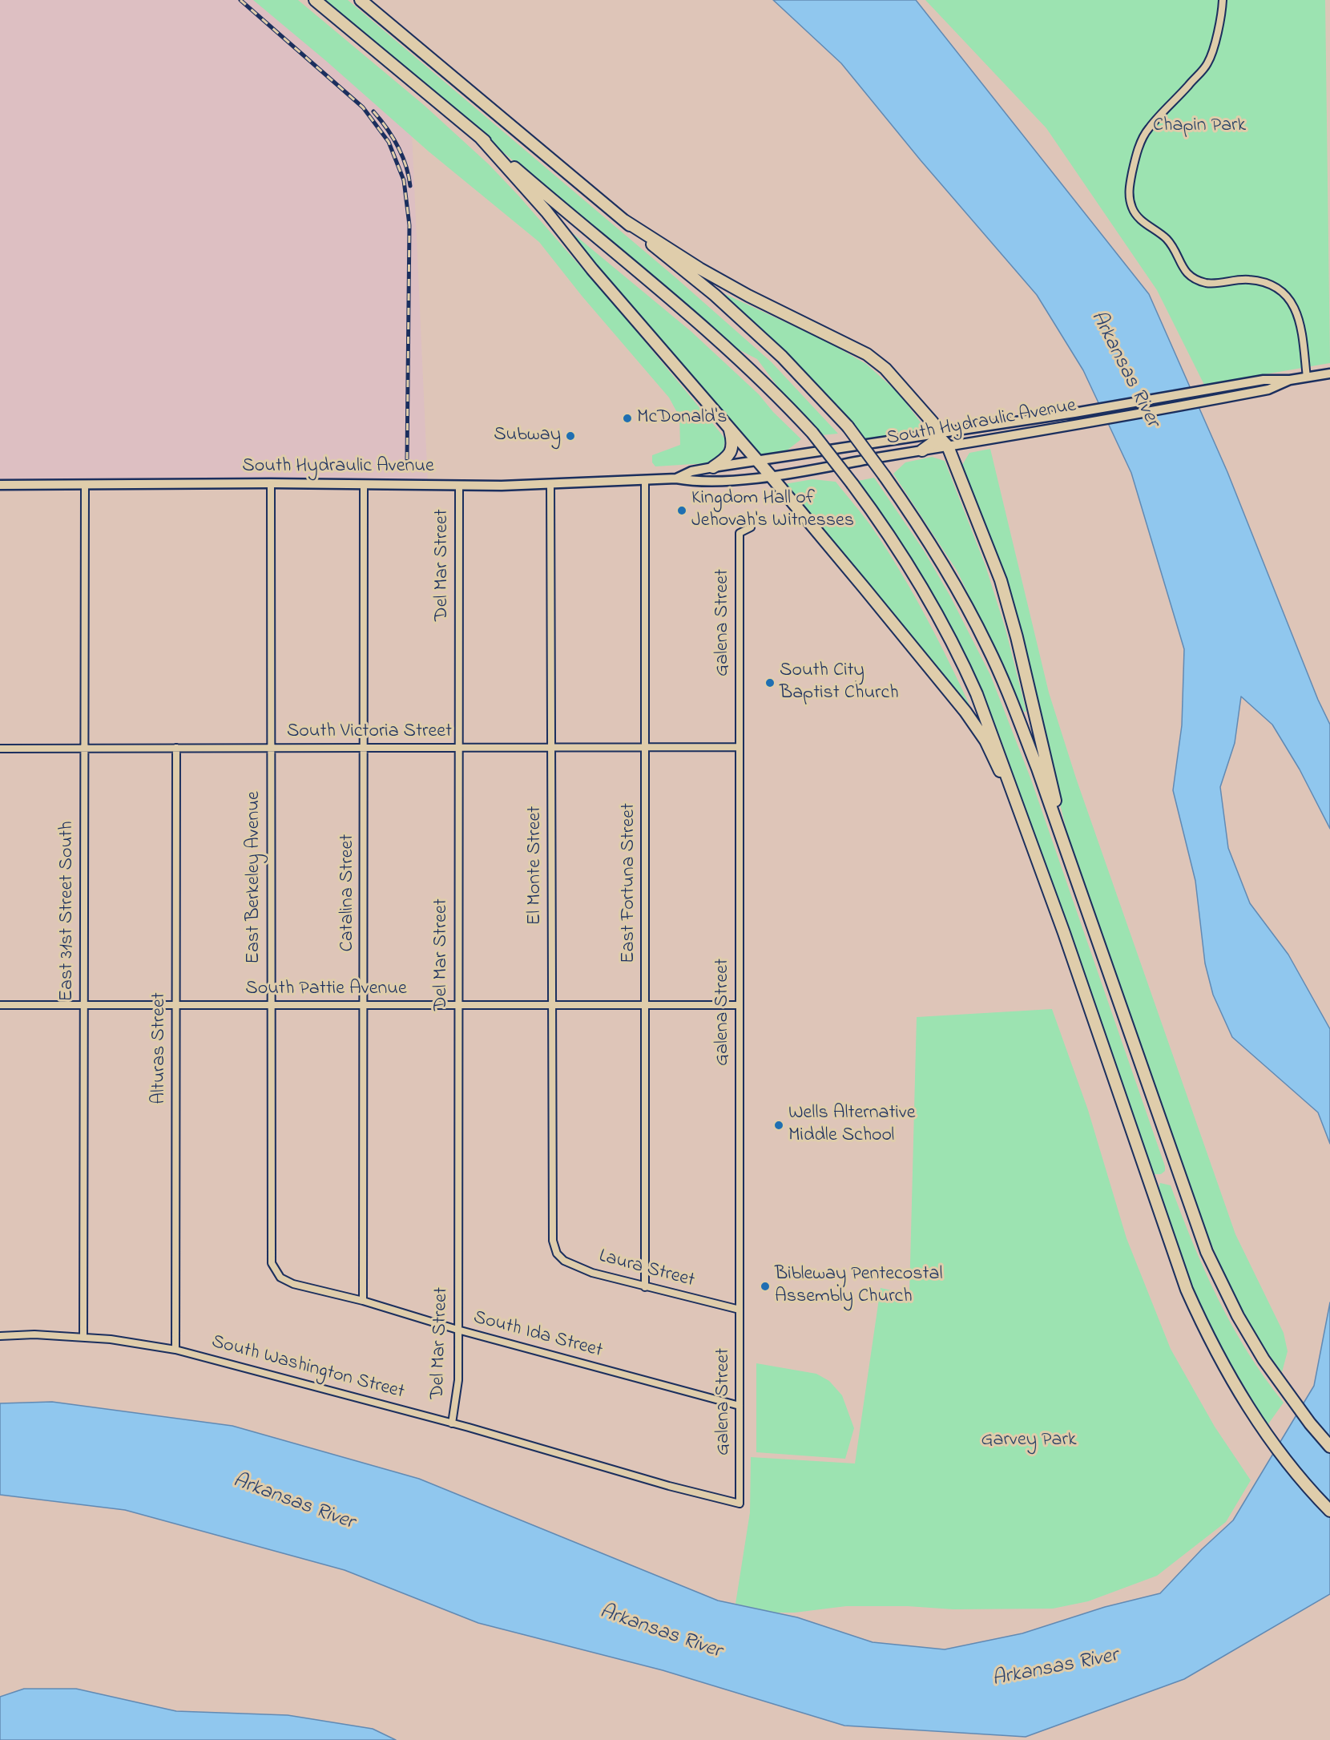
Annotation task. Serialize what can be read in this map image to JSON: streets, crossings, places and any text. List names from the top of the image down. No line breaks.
{"streets":{"street":["South Hydraulic Avenue","Del Mar Street","Galena Street","South Victoria Street","El Monte Street","East Berkeley Avenue","East Fortuna Street","Catalina Street","East 31st Street South","South Pattie Avenue","Alturas Street","Laura Street","South Ida Street","South Washington Street"]},"crossings":[["South Hydraulic Avenue","Del Mar Street"],["South Hydraulic Avenue","El Monte Street"],["South Hydraulic Avenue","East Berkeley Avenue"],["South Hydraulic Avenue","East Fortuna Street"],["South Hydraulic Avenue","Catalina Street"],["South Hydraulic Avenue","East 31st Street South"],["Del Mar Street","South Victoria Street"],["Del Mar Street","South Pattie Avenue"],["Del Mar Street","South Ida Street"],["Del Mar Street","South Washington Street"],["Galena Street","South Victoria Street"],["Galena Street","South Pattie Avenue"],["Galena Street","Laura Street"],["Galena Street","South Ida Street"],["Galena Street","South Washington Street"],["South Victoria Street","El Monte Street"],["South Victoria Street","East Berkeley Avenue"],["South Victoria Street","East Fortuna Street"],["South Victoria Street","Catalina Street"],["South Victoria Street","East 31st Street South"],["South Victoria Street","Alturas Street"],["El Monte Street","South Pattie Avenue"],["El Monte Street","Laura Street"],["East Berkeley Avenue","South Pattie Avenue"],["East Berkeley Avenue","South Ida Street"],["East Fortuna Street","South Pattie Avenue"],["East Fortuna Street","Laura Street"],["Catalina Street","South Pattie Avenue"],["Catalina Street","South Ida Street"],["East 31st Street South","South Pattie Avenue"],["East 31st Street South","South Washington Street"],["South Pattie Avenue","Alturas Street"],["Alturas Street","South Washington Street"]],"water":["Arkansas River"],"parks":["Chapin Park","Garvey Park"],"places":["McDonald's","Subway","Kingdom Hall of Jehovah's Witnesses","South City Baptist Church","Wells Alternative Middle School","Bibleway Pentecostal Assembly Church"]}
